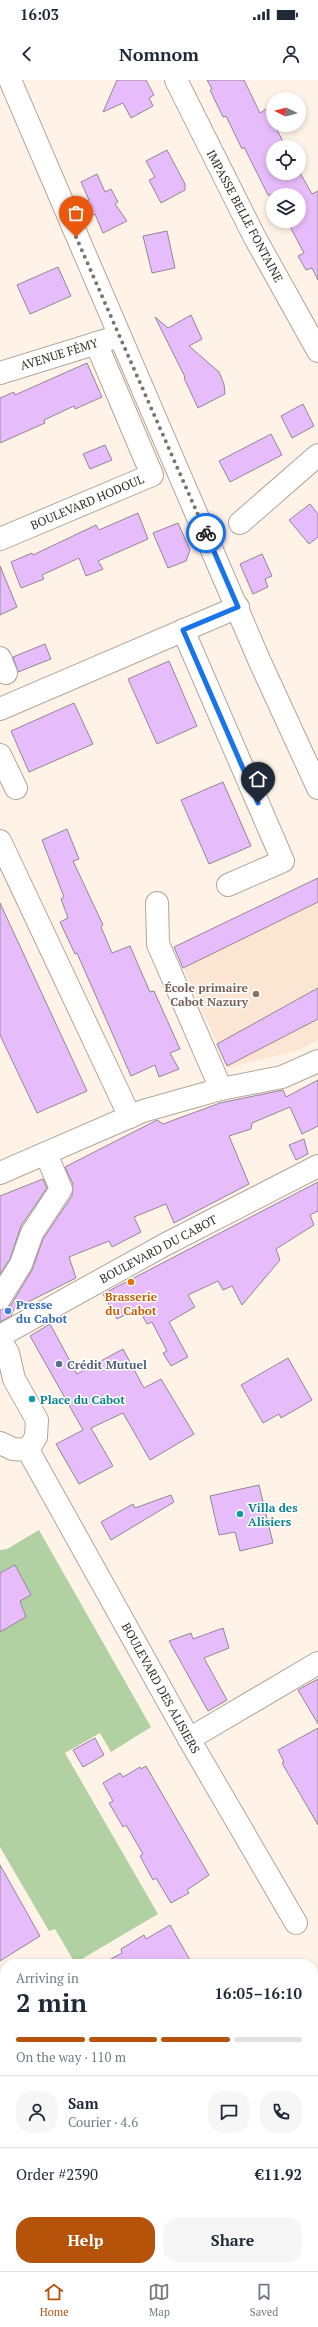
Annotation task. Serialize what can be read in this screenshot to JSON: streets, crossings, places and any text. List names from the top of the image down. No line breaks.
{"streets":{"street":["IMPASSE BELLE FONTAINE","AVENUE FÉMY","BOULEVARD HODOUL","BOULEVARD DU CABOT","BOULEVARD DES ALISIERS"]},"crossings":[["AVENUE FÉMY","BOULEVARD HODOUL"]],"places":["École primaire Cabot Nazury","Brasserie du Cabot","Presse du Cabot","Crédit Mutuel","Place du Cabot","Villa des Alisiers"],"north":"left","page":{"status":"16:03","header":"Nomnom","heading":["2 min","Arriving in","16:05–16:10"],"panel":["Sam","Courier · 4.6","Order #2390","€11.92"],"bar":"On the way · 110 m","buttons":["Help","Share"],"tabs":["Home","Map","Saved"]}}
